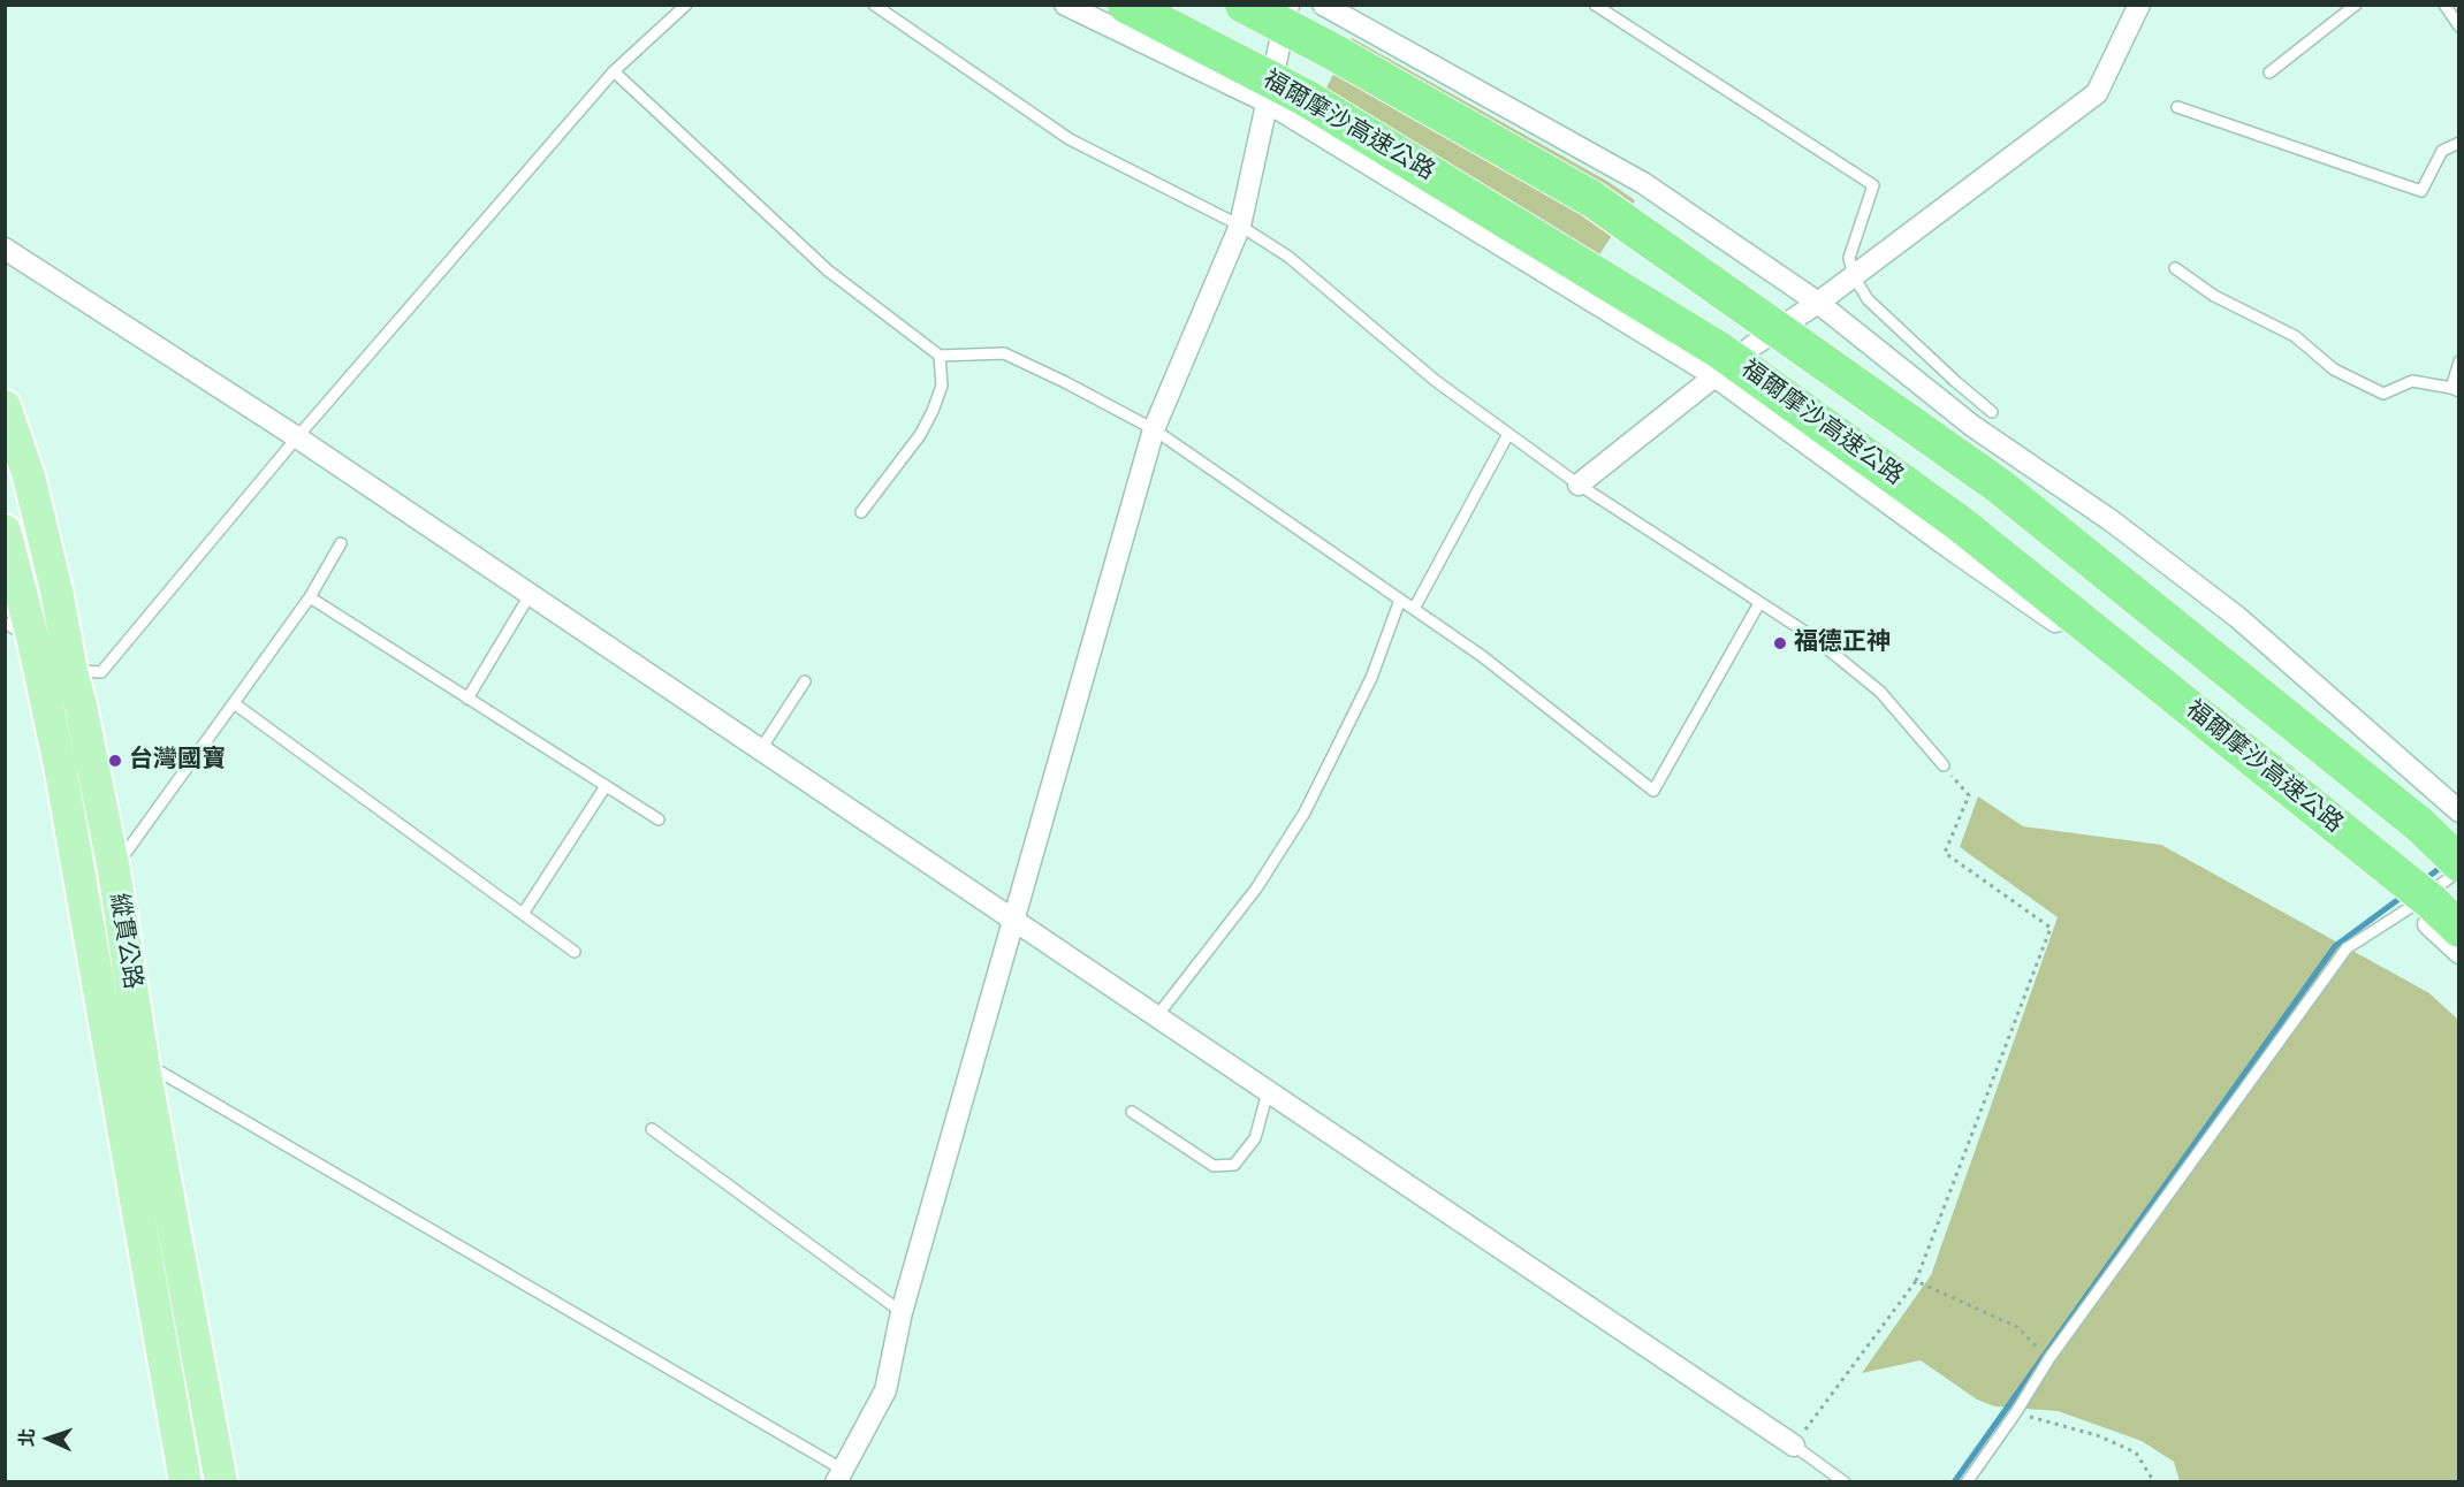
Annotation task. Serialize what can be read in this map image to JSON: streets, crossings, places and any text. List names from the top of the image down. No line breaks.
{"streets":{"highway":["福爾摩沙高速公路"],"main road":["縱貫公路"]},"places":["福德正神","台灣國寶"],"north":"left"}
